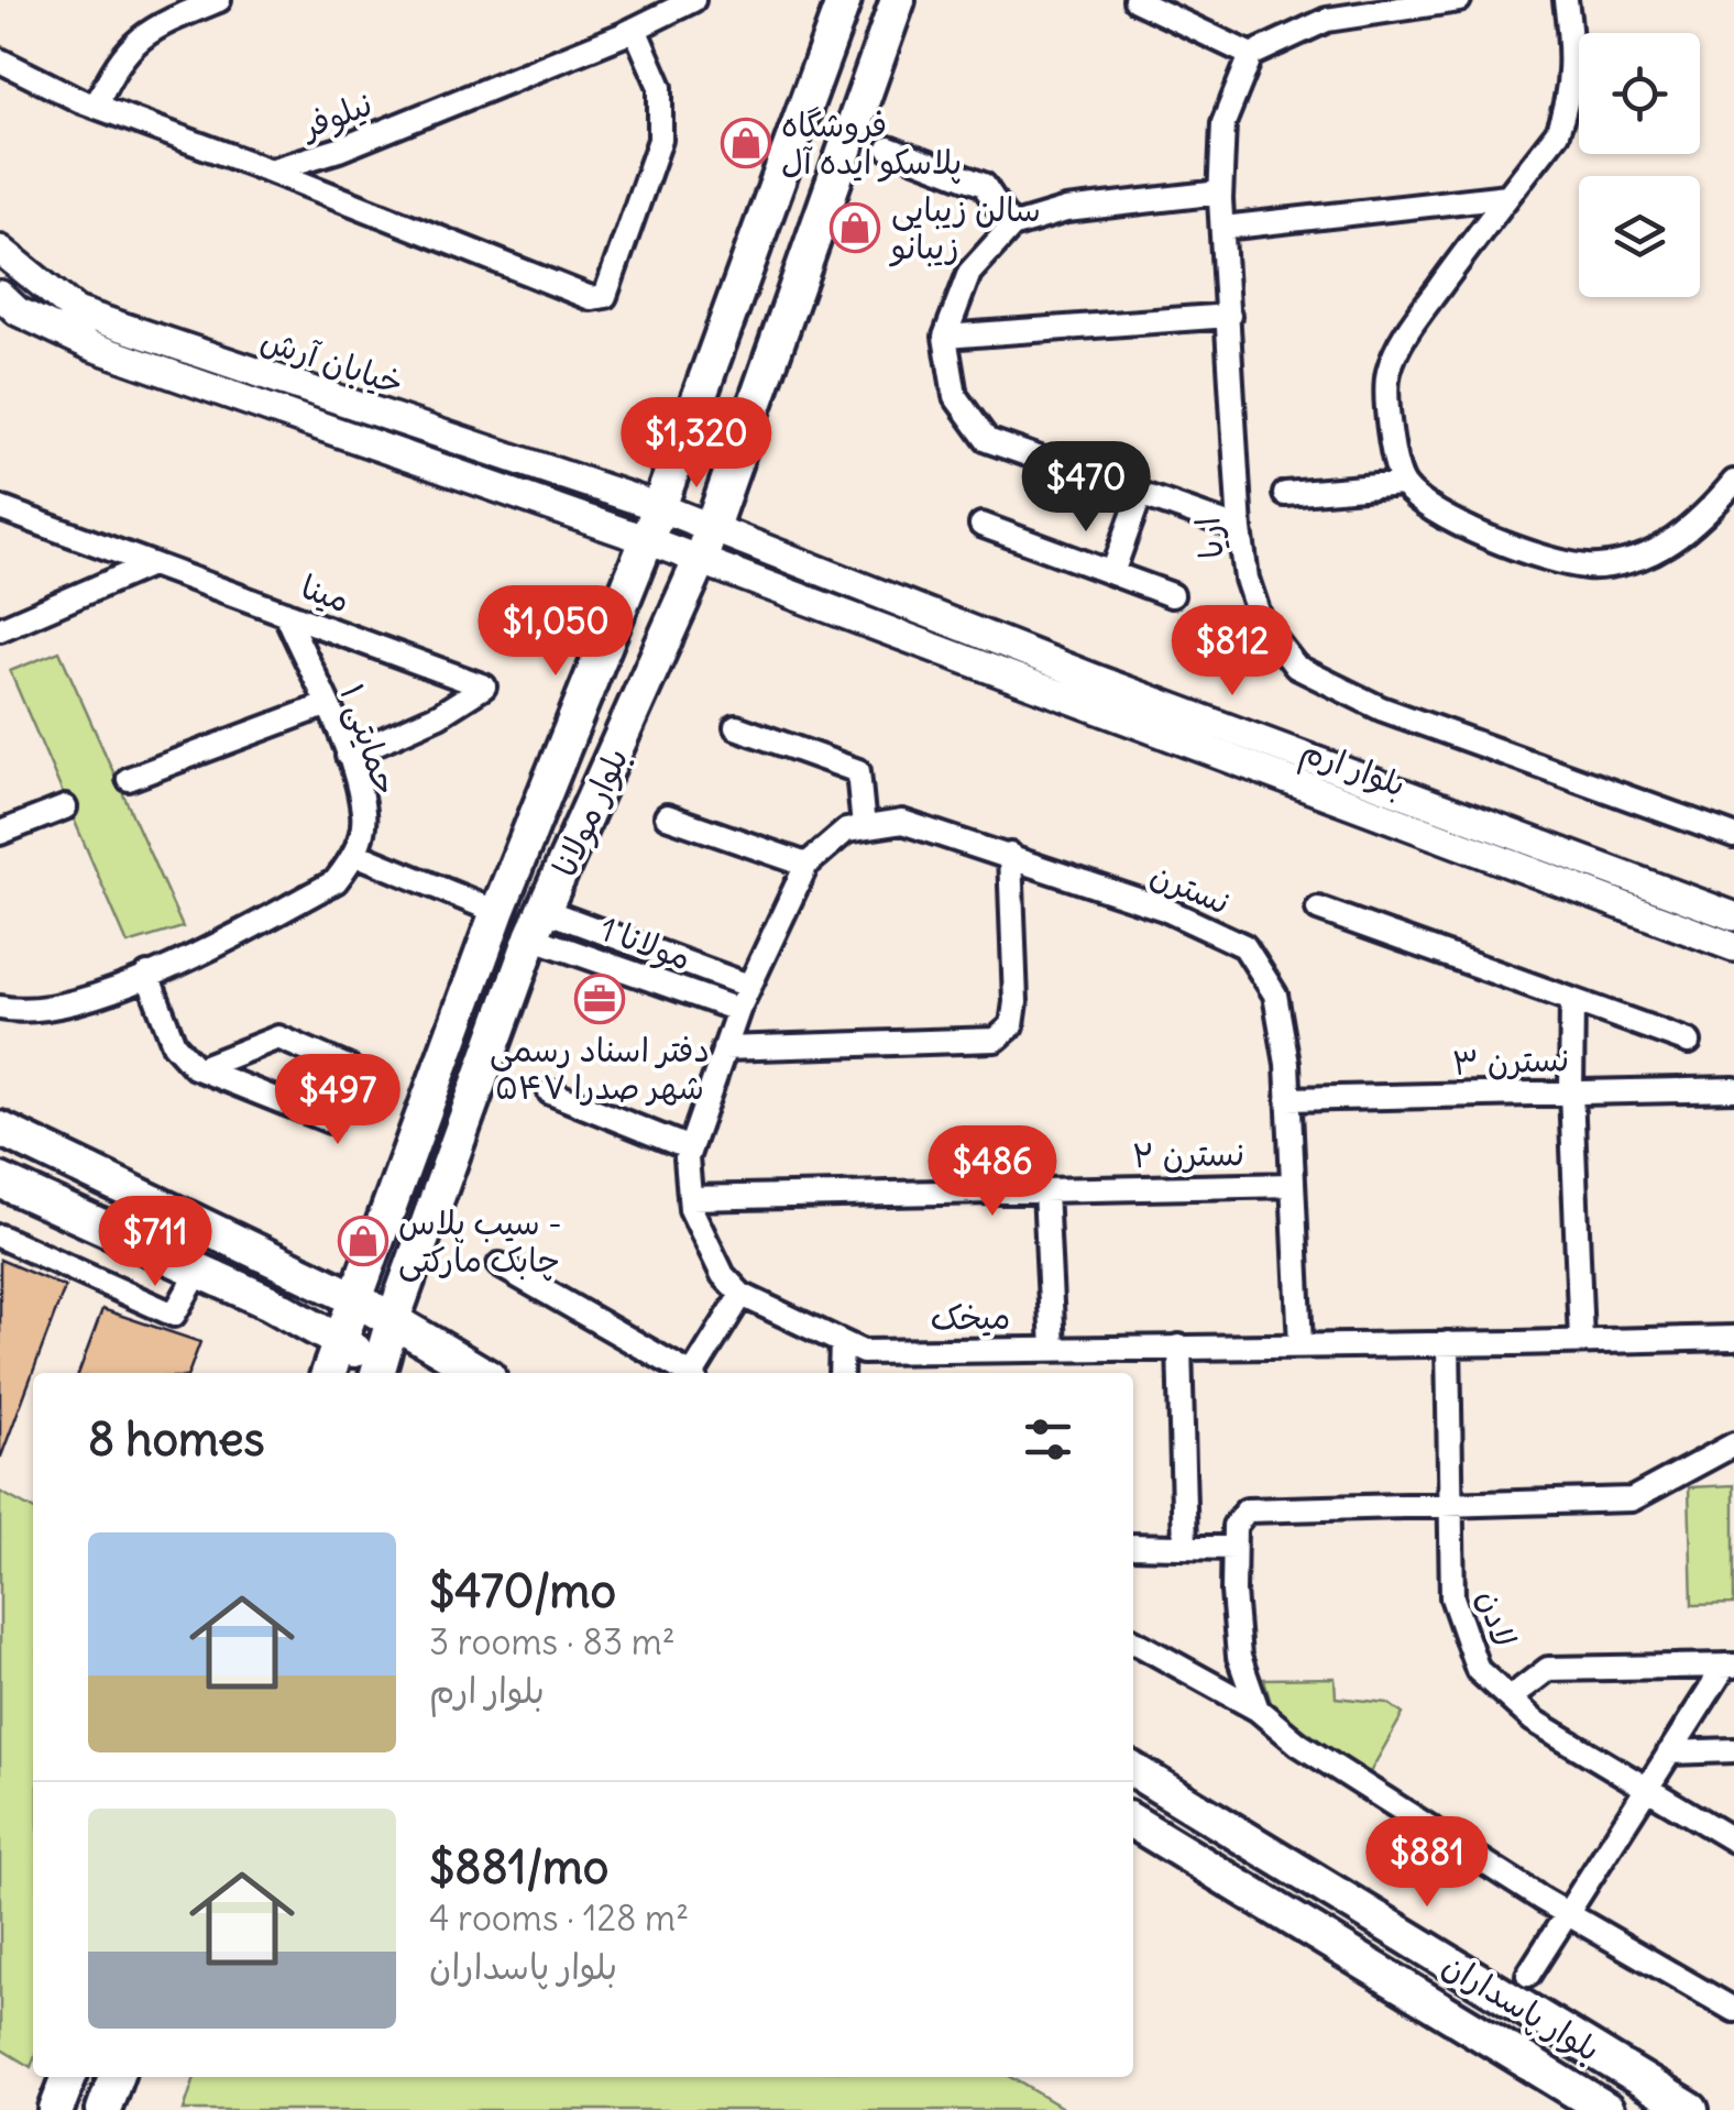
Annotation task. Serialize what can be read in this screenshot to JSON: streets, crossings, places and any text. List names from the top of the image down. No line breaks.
{"streets":{"main road":["بلوار مولانا","بلوار پاسداران"],"street":["نیلوفر","خیابان آرش","اریا","مینا","حمایتی ۱","بلوار ارم","نسترن","مولانا 1","نسترن ۳","نسترن ۲","میخک","لادن"]},"crossings":[["خیابان آرش","بلوار ارم"],["خیابان آرش","بلوار مولانا"],["مینا","حمایتی ۱"],["بلوار ارم","بلوار مولانا"],["بلوار مولانا","مولانا 1"],["نسترن","نسترن ۳"],["نسترن","نسترن ۲"],["نسترن","میخک"],["مولانا 1","میخک"],["نسترن ۲","میخک"],["میخک","لادن"]],"places":{"shop":["فروشگاه پلاسکو ایده آل","سالن‌ زیبایی زیبانو","سیب پلاس - چابک مارکتی"],"office":["دفتر اسناد رسمی ۵۴۷ شهر صدرا"]},"page":{"price":["$1,320","$470","$1,050","$812","$497","$486","$711","$881"],"heading":"8 homes","list":[{"name":"$470/mo","note":"3 rooms · 83 m² · بلوار ارم"},{"name":"$881/mo","note":"4 rooms · 128 m² · بلوار پاسداران"}]}}
